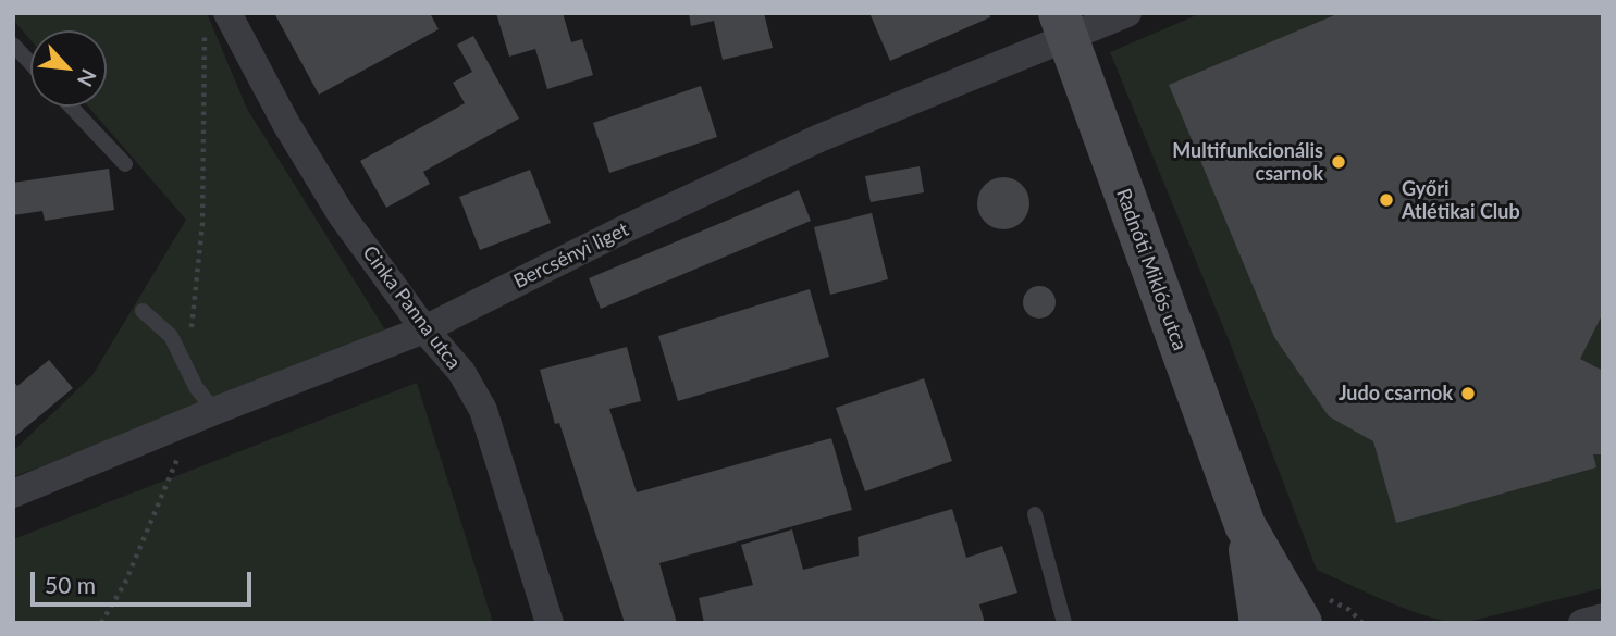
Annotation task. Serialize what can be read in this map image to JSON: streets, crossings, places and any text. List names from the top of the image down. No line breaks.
{"streets":{"street":["Bercsényi liget","Radnóti Miklós utca","Cinka Panna utca"]},"crossings":[["Bercsényi liget","Radnóti Miklós utca"],["Bercsényi liget","Cinka Panna utca"]],"places":["Multifunkcionális csarnok","Győri Atlétikai Club","Judo csarnok"],"scale_bar":"50 m","north":"bottom right"}
